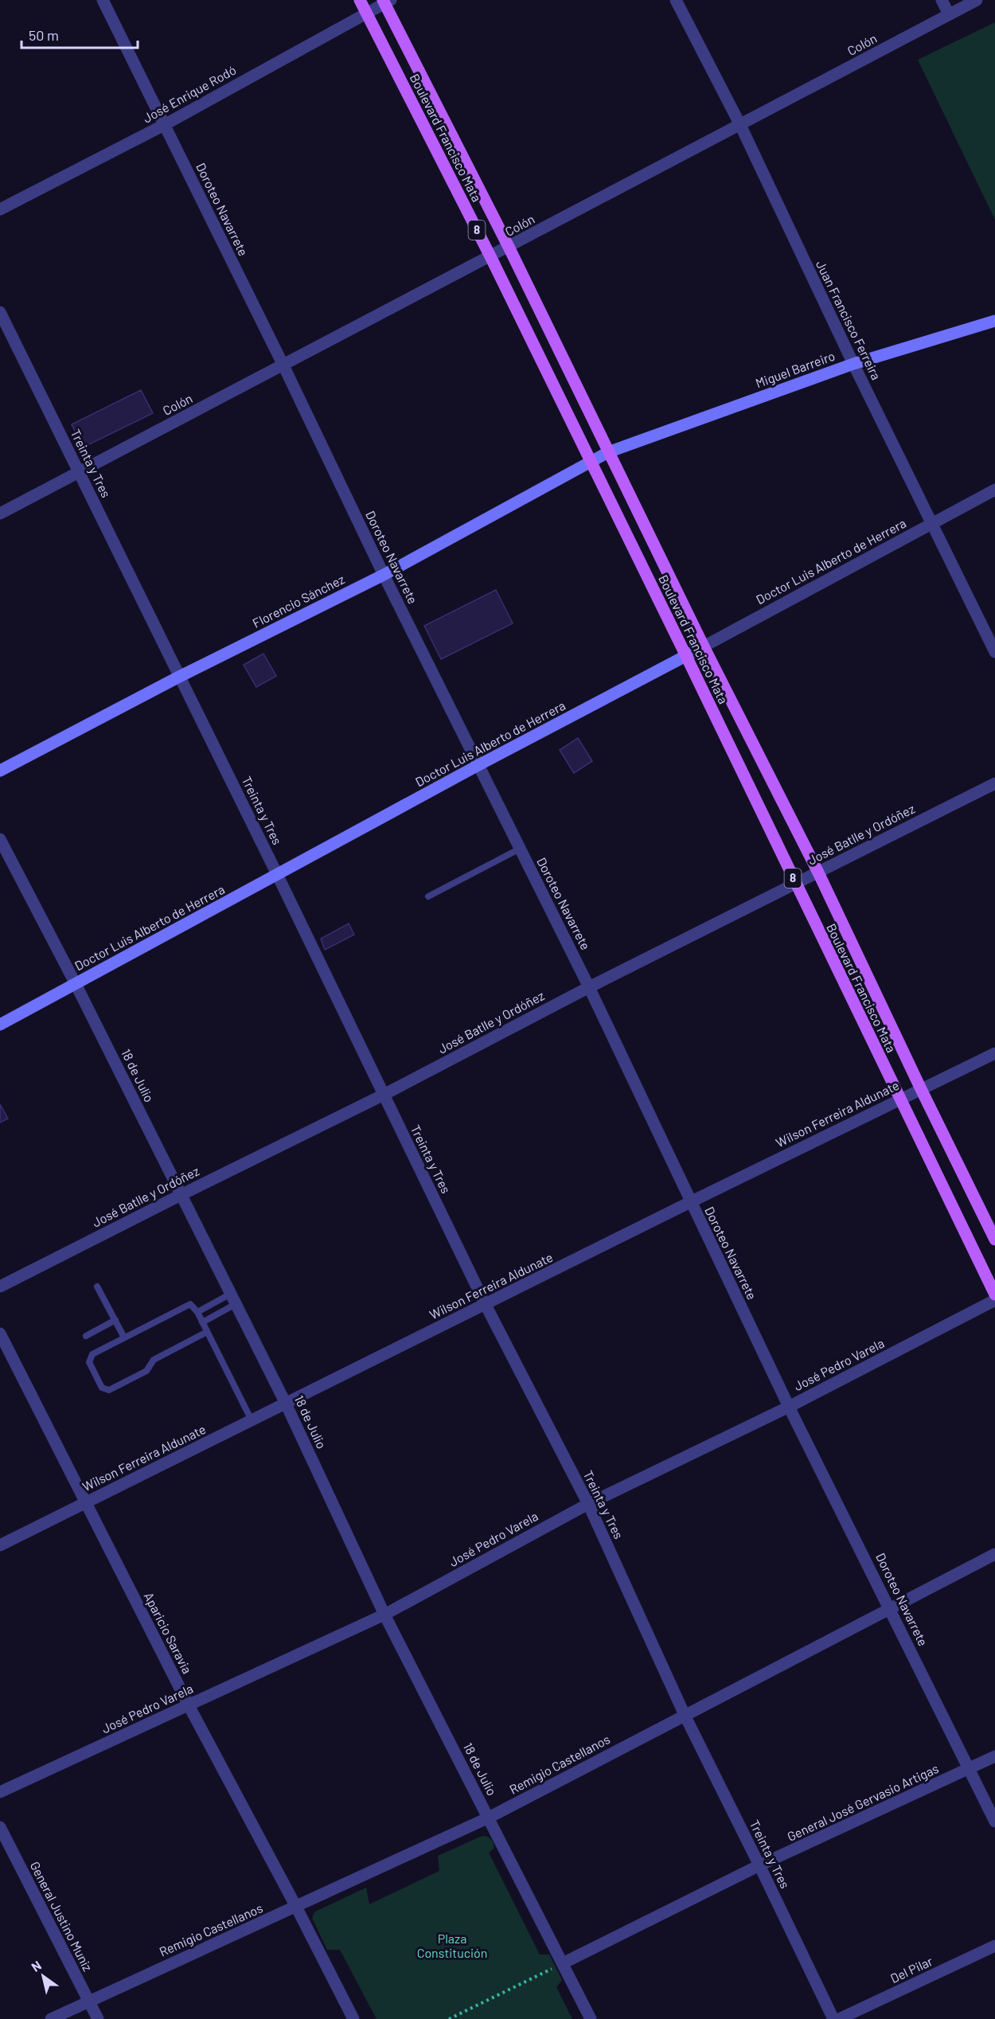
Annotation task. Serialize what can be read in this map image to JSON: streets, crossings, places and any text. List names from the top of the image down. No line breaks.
{"streets":{"main road":["Boulevard Francisco Mata","8"],"street":["Colón","José Enrique Rodó","Doroteo Navarrete","Juan Francisco Ferreira","Miguel Barreiro","Treinta y Tres","Doctor Luis Alberto de Herrera","Florencio Sánchez","José Batlle y Ordóñez","18 de Julio","Wilson Ferreira Aldunate","José Pedro Varela","Aparicio Saravia","Remigio Castellanos","General José Gervasio Artigas","General Justino Muniz","Del Pilar"]},"crossings":[["Colón","Boulevard Francisco Mata"],["Colón","Doroteo Navarrete"],["Colón","Juan Francisco Ferreira"],["Colón","Treinta y Tres"],["José Enrique Rodó","Boulevard Francisco Mata"],["José Enrique Rodó","Doroteo Navarrete"],["Boulevard Francisco Mata","Miguel Barreiro"],["Boulevard Francisco Mata","Doctor Luis Alberto de Herrera"],["Boulevard Francisco Mata","Florencio Sánchez"],["Boulevard Francisco Mata","José Batlle y Ordóñez"],["Boulevard Francisco Mata","Wilson Ferreira Aldunate"],["Doroteo Navarrete","Doctor Luis Alberto de Herrera"],["Doroteo Navarrete","Florencio Sánchez"],["Doroteo Navarrete","José Batlle y Ordóñez"],["Doroteo Navarrete","Wilson Ferreira Aldunate"],["Doroteo Navarrete","José Pedro Varela"],["Doroteo Navarrete","Remigio Castellanos"],["Doroteo Navarrete","General José Gervasio Artigas"],["Juan Francisco Ferreira","Miguel Barreiro"],["Juan Francisco Ferreira","Doctor Luis Alberto de Herrera"],["Miguel Barreiro","Florencio Sánchez"],["Treinta y Tres","Doctor Luis Alberto de Herrera"],["Treinta y Tres","Florencio Sánchez"],["Treinta y Tres","José Batlle y Ordóñez"],["Treinta y Tres","Wilson Ferreira Aldunate"],["Treinta y Tres","José Pedro Varela"],["Treinta y Tres","Remigio Castellanos"],["Treinta y Tres","General José Gervasio Artigas"],["Doctor Luis Alberto de Herrera","18 de Julio"],["José Batlle y Ordóñez","18 de Julio"],["18 de Julio","Wilson Ferreira Aldunate"],["18 de Julio","José Pedro Varela"],["18 de Julio","Remigio Castellanos"],["18 de Julio","General José Gervasio Artigas"],["Wilson Ferreira Aldunate","Aparicio Saravia"],["José Pedro Varela","Aparicio Saravia"],["Aparicio Saravia","Remigio Castellanos"],["Remigio Castellanos","General Justino Muniz"]],"parks":["Plaza Constitución"],"scale_bar":"50 m","north":"top left"}
